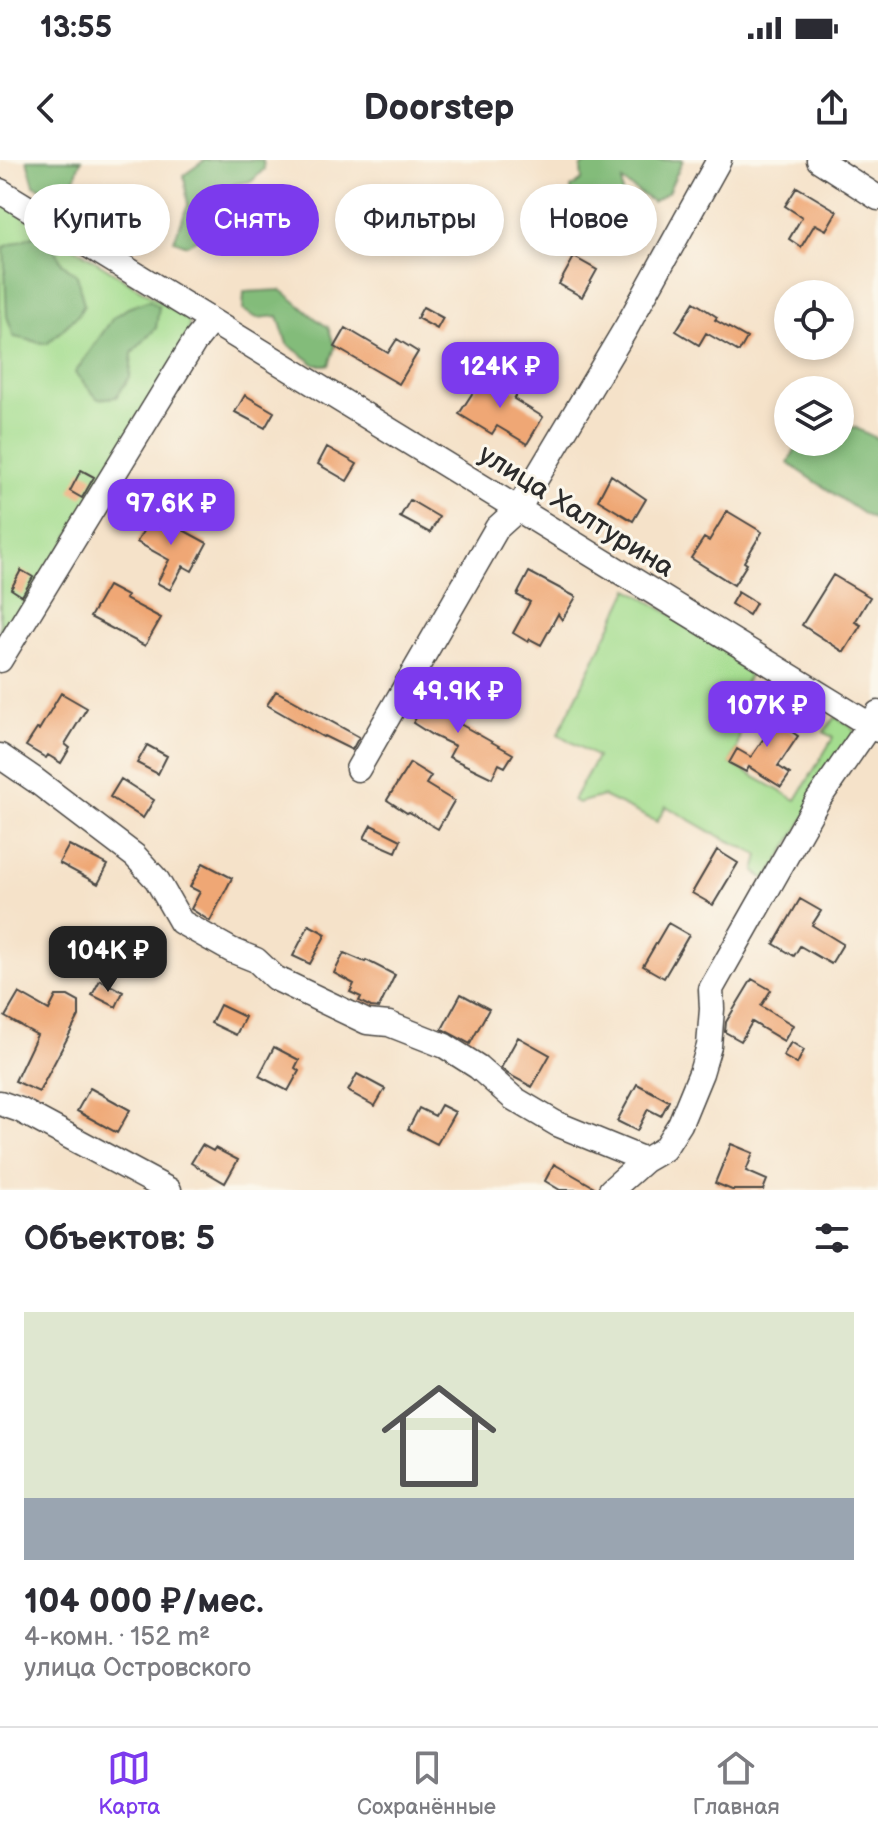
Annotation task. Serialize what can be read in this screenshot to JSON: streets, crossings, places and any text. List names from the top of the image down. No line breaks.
{"streets":{"street":["улица Халтурина"]},"page":{"status":"13:55","header":"Doorstep","chip":["Купить","Снять","Фильтры","Новое"],"price":["124K ₽","97.6K ₽","49.9K ₽","107K ₽","104K ₽"],"heading":"Объектов: 5","list":[{"name":"104 000 ₽/мес.","note":"4-комн. · 152 m² · улица Островского"}],"tabs":["Карта","Сохранённые","Главная"]}}
